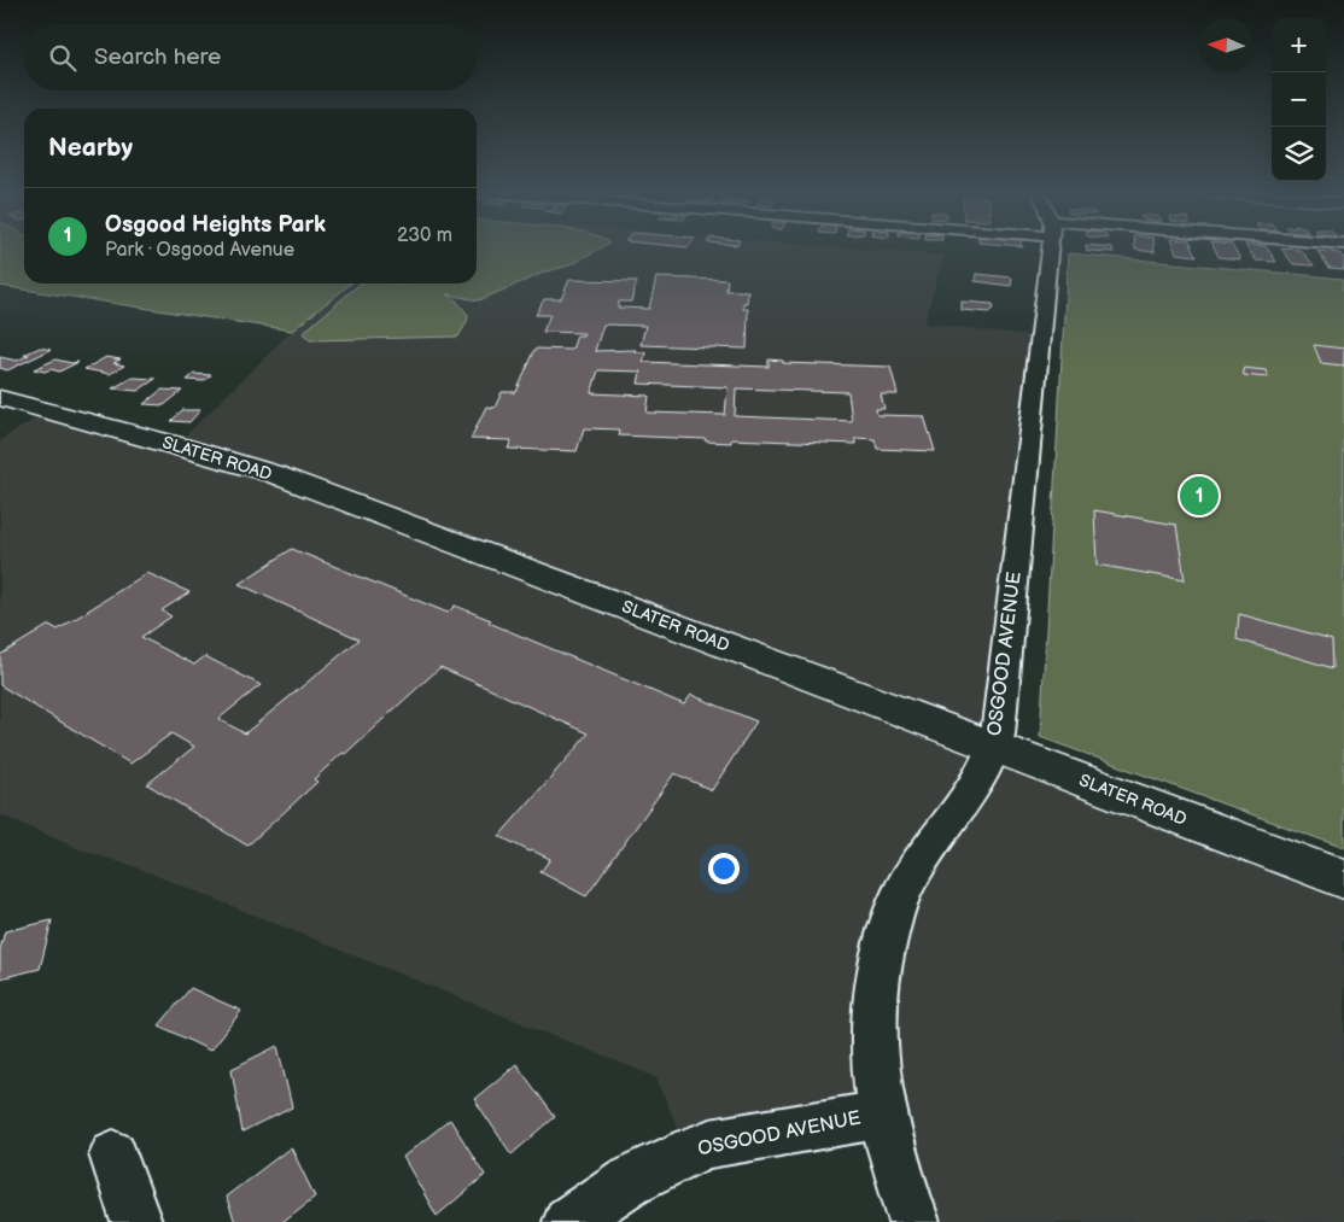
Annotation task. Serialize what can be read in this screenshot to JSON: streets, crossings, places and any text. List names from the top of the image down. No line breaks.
{"streets":{"main road":["SLATER ROAD"],"street":["OSGOOD AVENUE"]},"crossings":[["SLATER ROAD","OSGOOD AVENUE"]],"north":"left","page":{"map_buttons":["+","−"],"search":"Search here","heading":"Nearby","list":[{"mark":"1","name":"Osgood Heights Park","note":"Park · Osgood Avenue","value":"230 m"}],"pins":"1"}}
